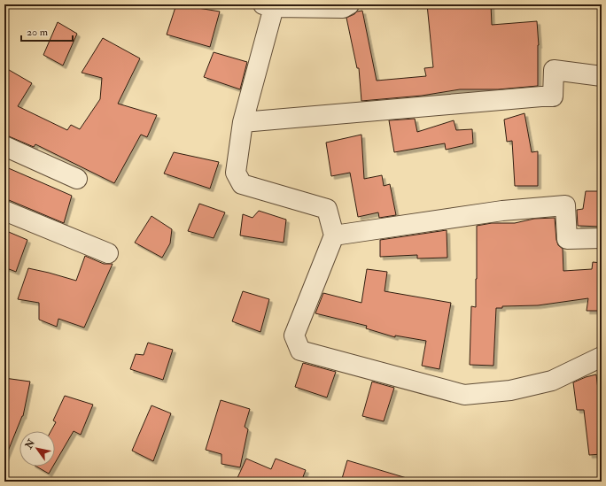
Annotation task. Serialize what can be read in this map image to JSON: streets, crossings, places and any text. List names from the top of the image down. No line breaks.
{"scale_bar":"20 m","north":"top left"}
